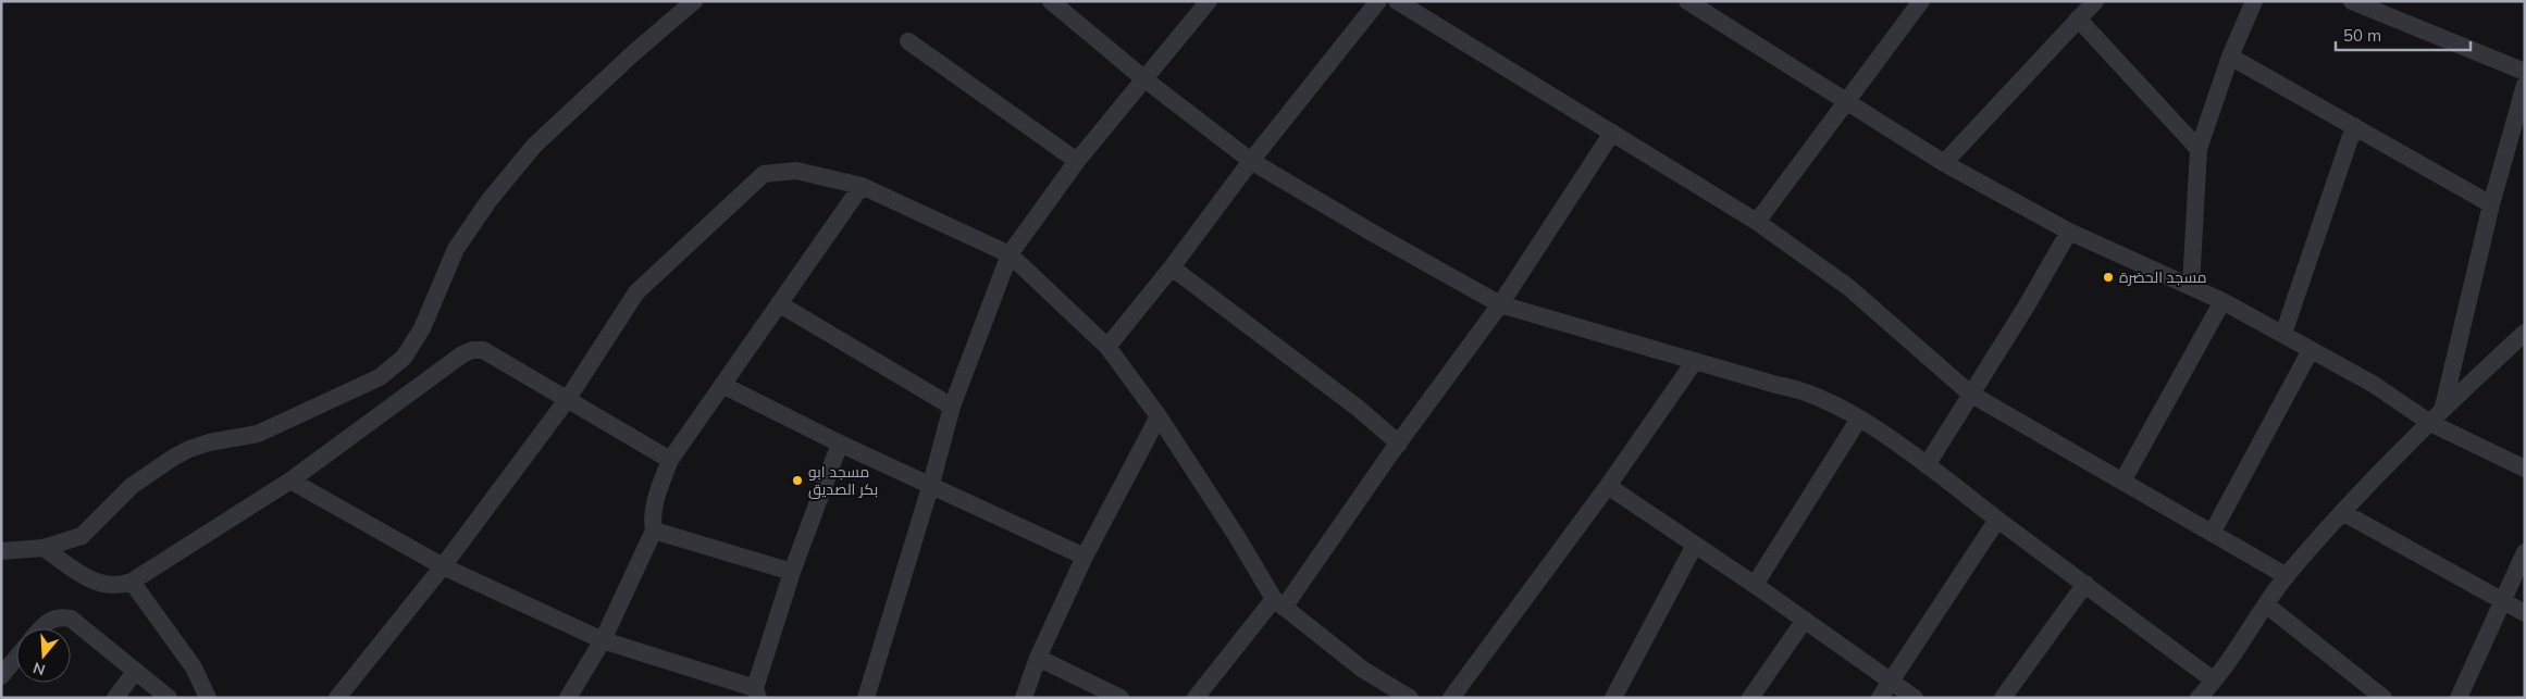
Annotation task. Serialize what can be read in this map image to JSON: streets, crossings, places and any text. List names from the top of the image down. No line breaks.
{"places":["مسجد الحضرة","مسجد ابو بكر الصديق"],"scale_bar":"50 m","north":"bottom"}
